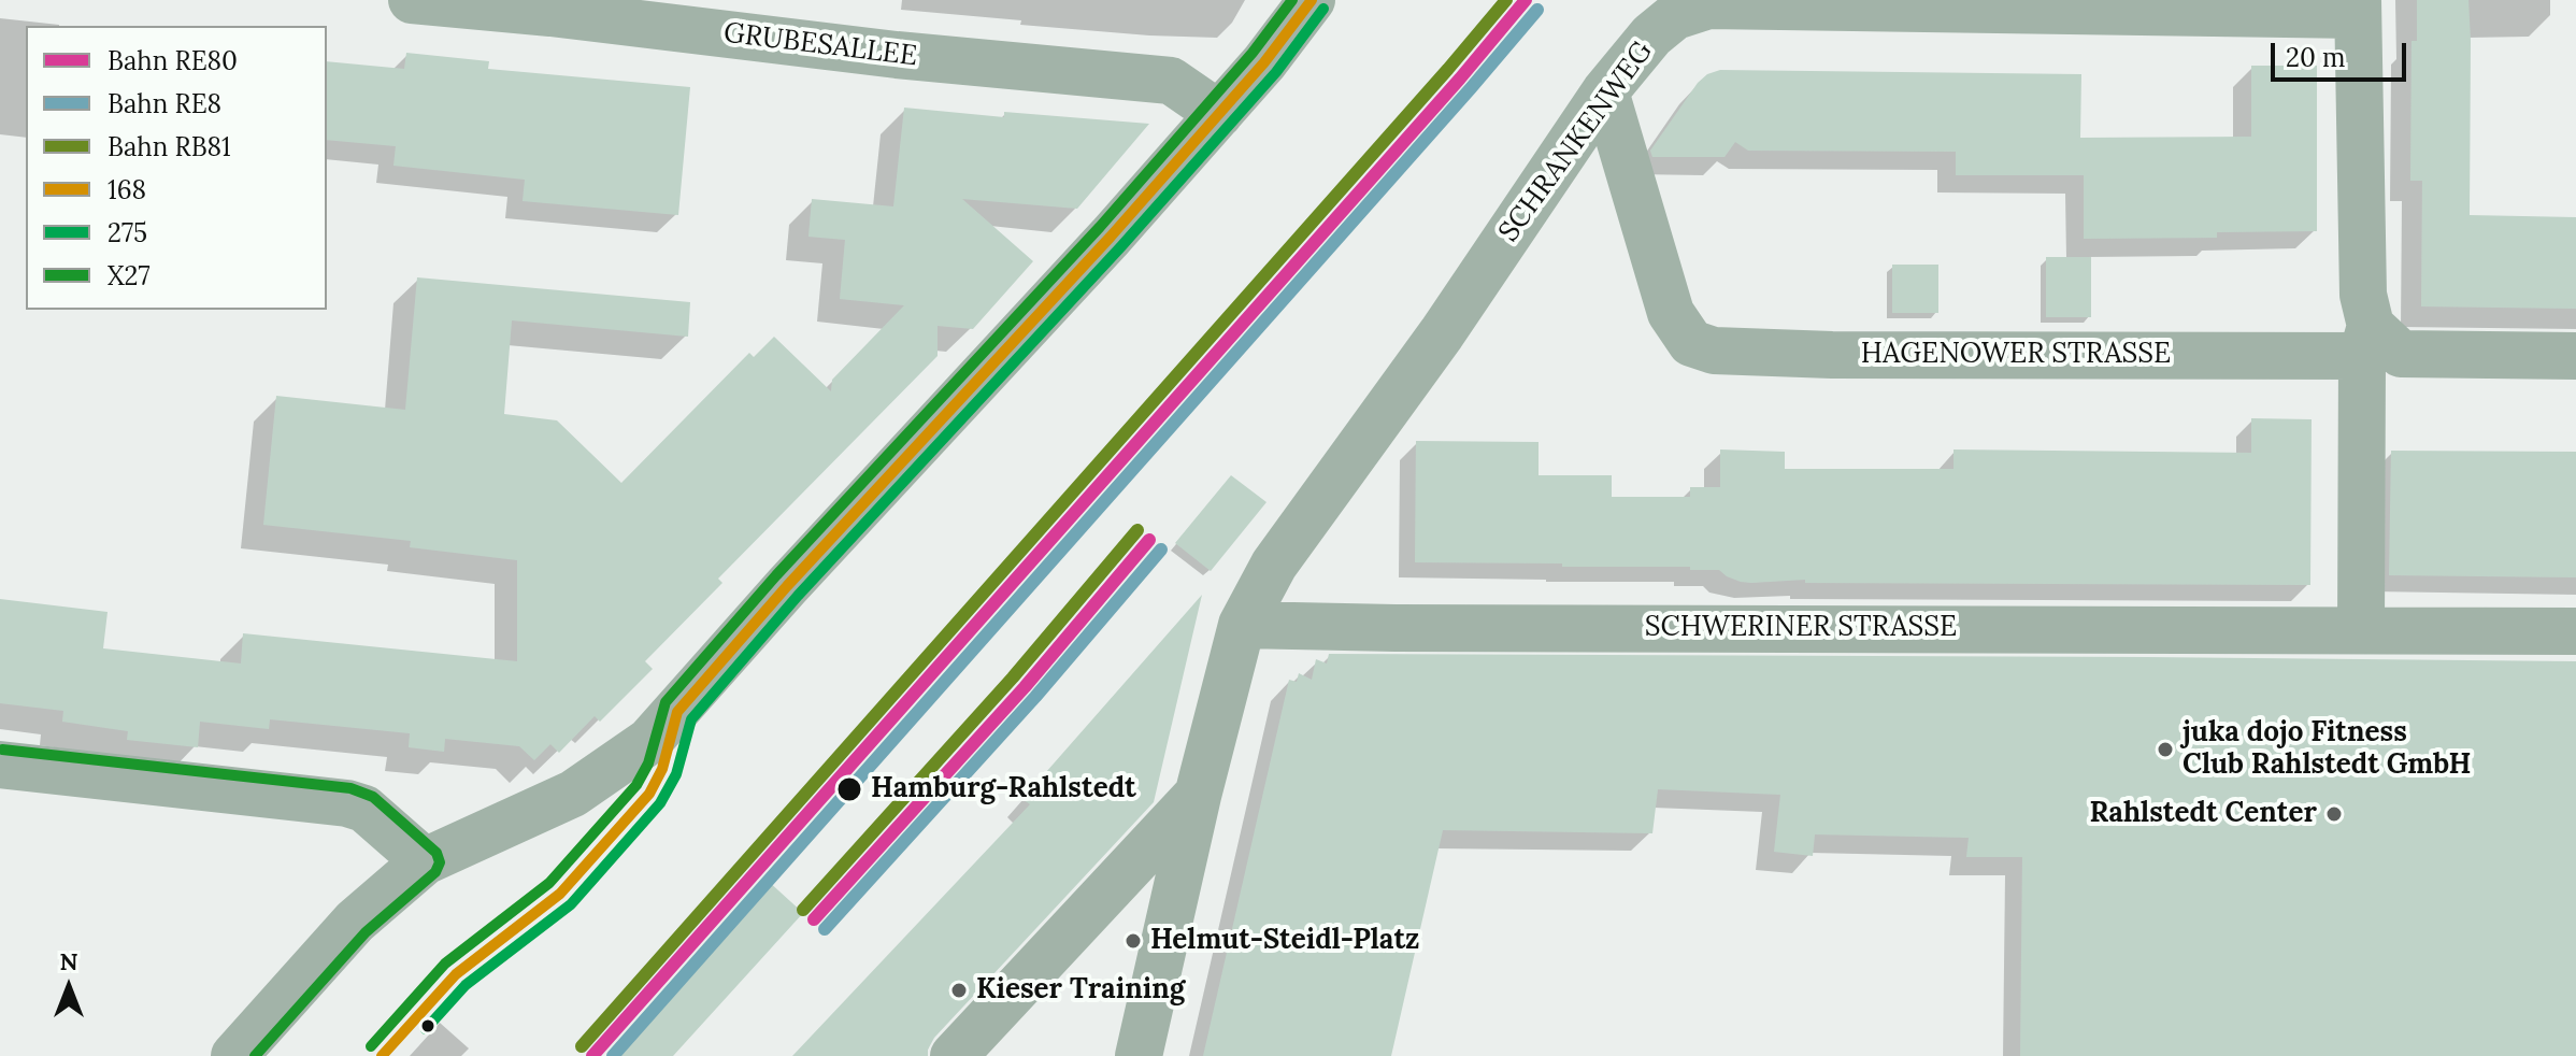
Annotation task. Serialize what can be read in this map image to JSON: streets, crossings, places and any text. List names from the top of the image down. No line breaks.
{"streets":{"street":["GRUBESALLEE","SCHRANKENWEG","HAGENOWER STRASSE","SCHWERINER STRASSE"]},"crossings":[["SCHRANKENWEG","HAGENOWER STRASSE"],["SCHRANKENWEG","SCHWERINER STRASSE"]],"places":["juka dojo Fitness Club Rahlstedt GmbH","Hamburg-Rahlstedt","Rahlstedt Center","Helmut-Steidl-Platz","Kieser Training"],"lines":["rail line RE80","rail line RB81","transit line 168","transit line X27","transit line 275","rail line RE8"],"legend":["Bahn RE80","Bahn RE8","Bahn RB81","168","275","X27"],"scale_bar":"20 m","north":"top"}
